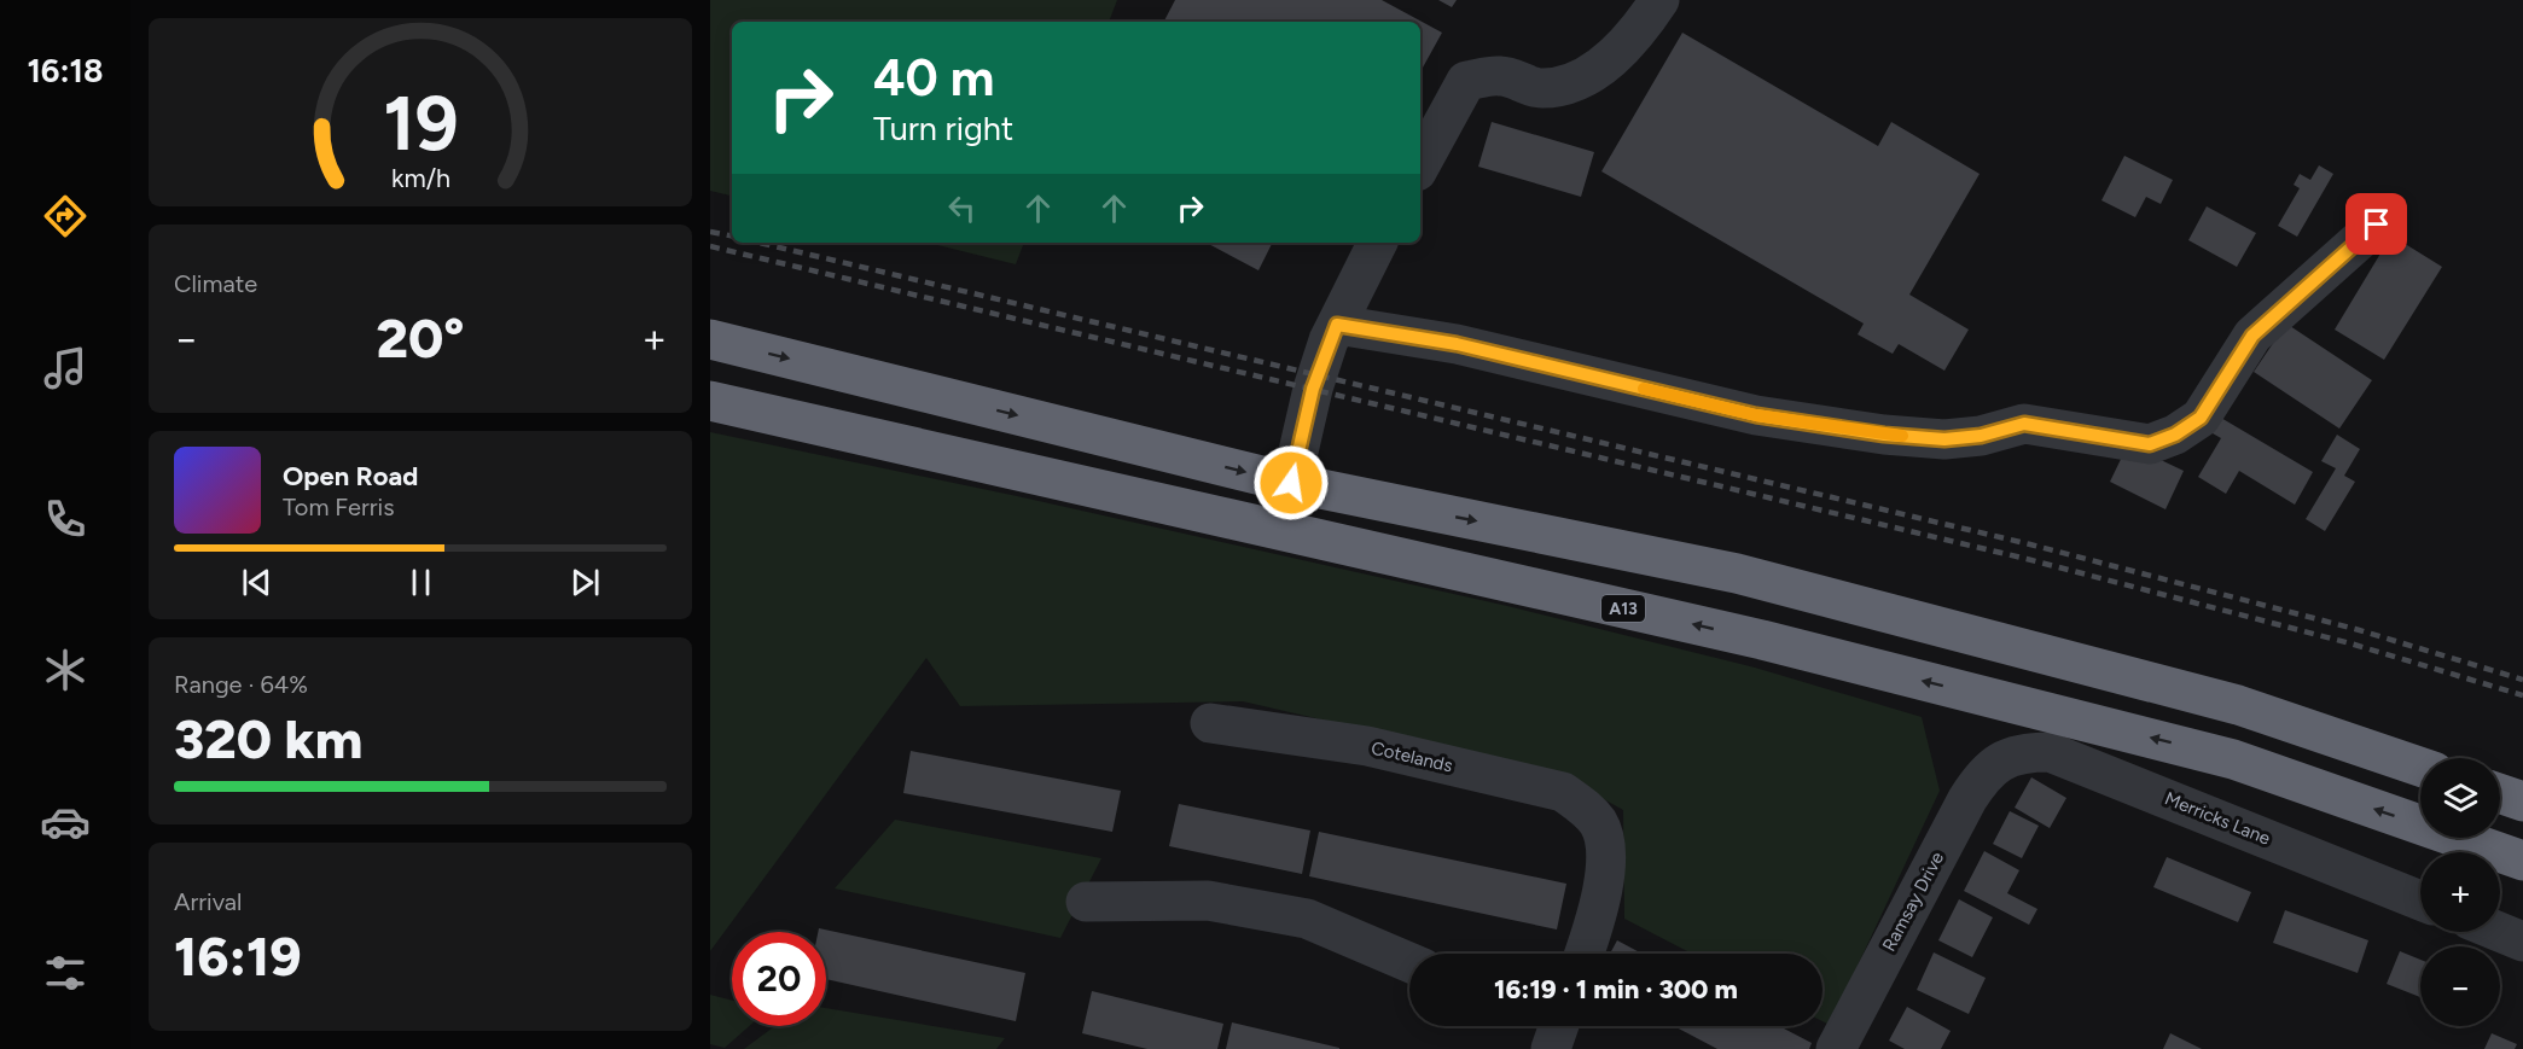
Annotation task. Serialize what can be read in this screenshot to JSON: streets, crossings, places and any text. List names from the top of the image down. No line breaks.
{"streets":{"highway":["A13"],"street":["Cotelands","Merricks Lane","Ramsay Drive"]},"crossings":[["Merricks Lane","Ramsay Drive"]],"page":{"tabs":"16:18","turn":["40 m","Turn right"],"tile":["Climate",["Range · 64%","320 km"],["Arrival","16:19"]],"heat":["−","20°","+"],"song":["Open Road","Tom Ferris"],"map_buttons":["+","−"],"limit":"20","trip":"16:19 · 1 min · 300 m","gauge":["19","km/h"]}}
